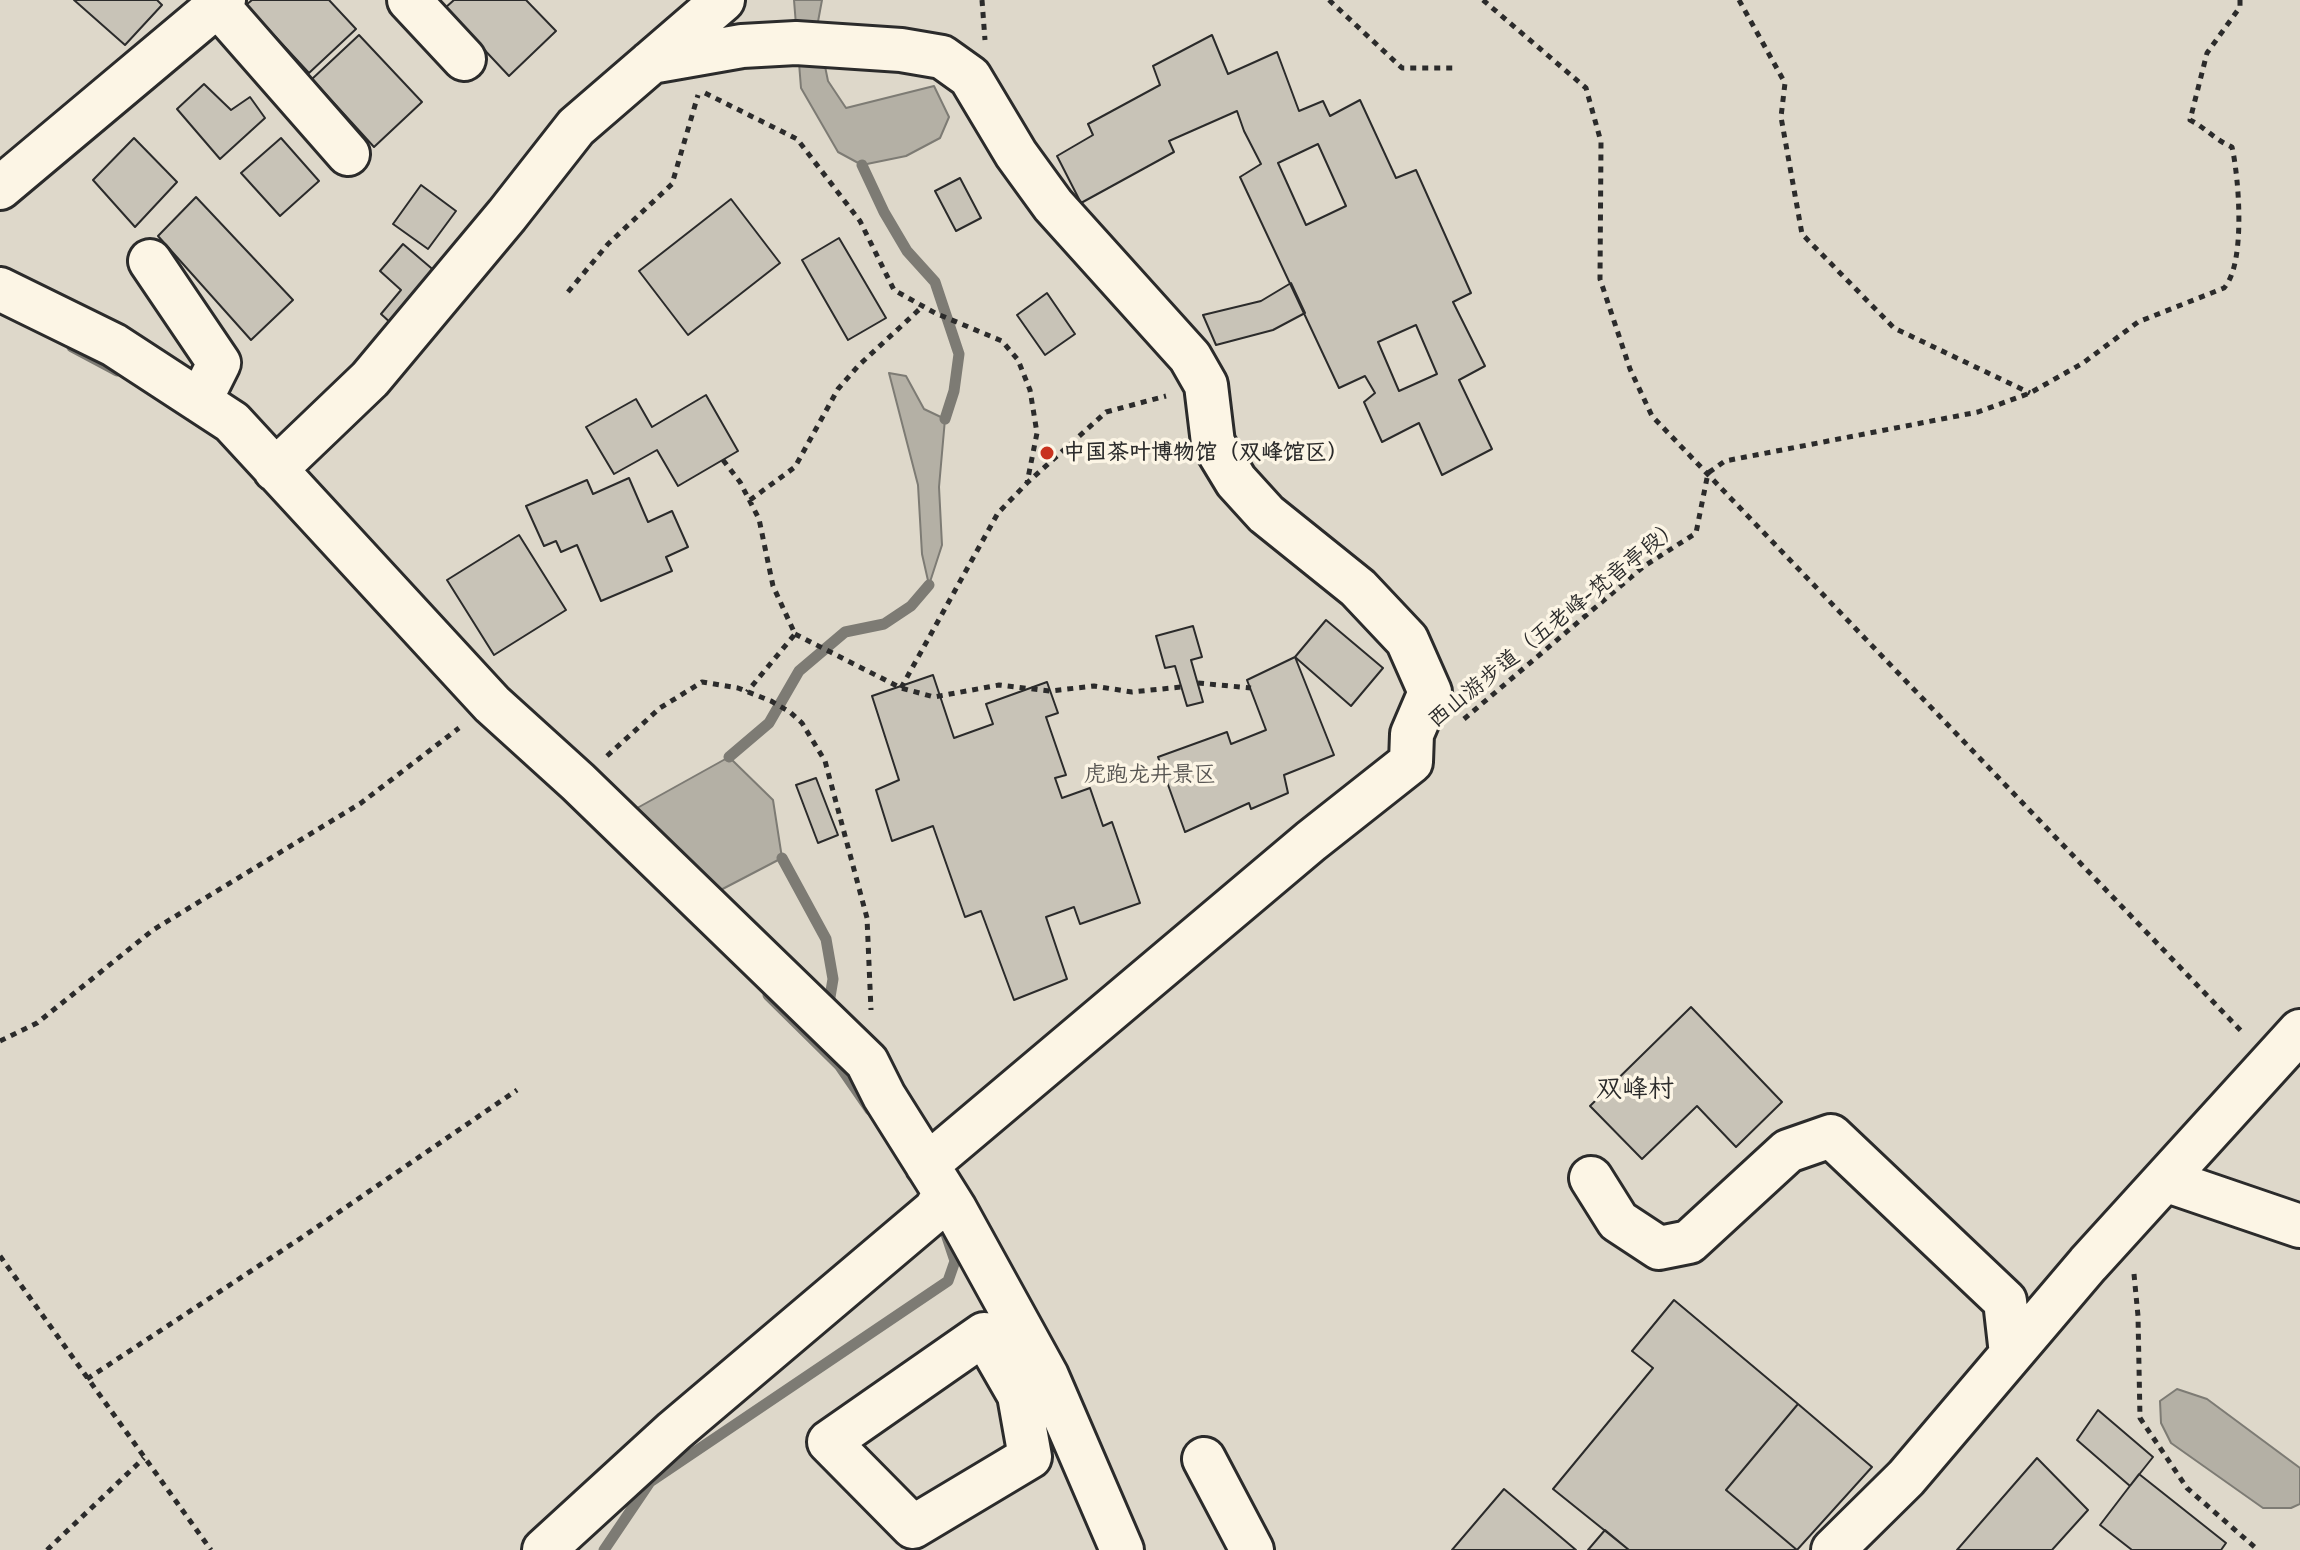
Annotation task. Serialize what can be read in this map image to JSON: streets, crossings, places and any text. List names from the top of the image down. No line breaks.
{"streets":{"path":["西山游步道（五老峰-梵音亭段）"]},"districts":["双峰村"],"parks":["虎跑龙井景区"],"places":["中国茶叶博物馆（双峰馆区）"]}
